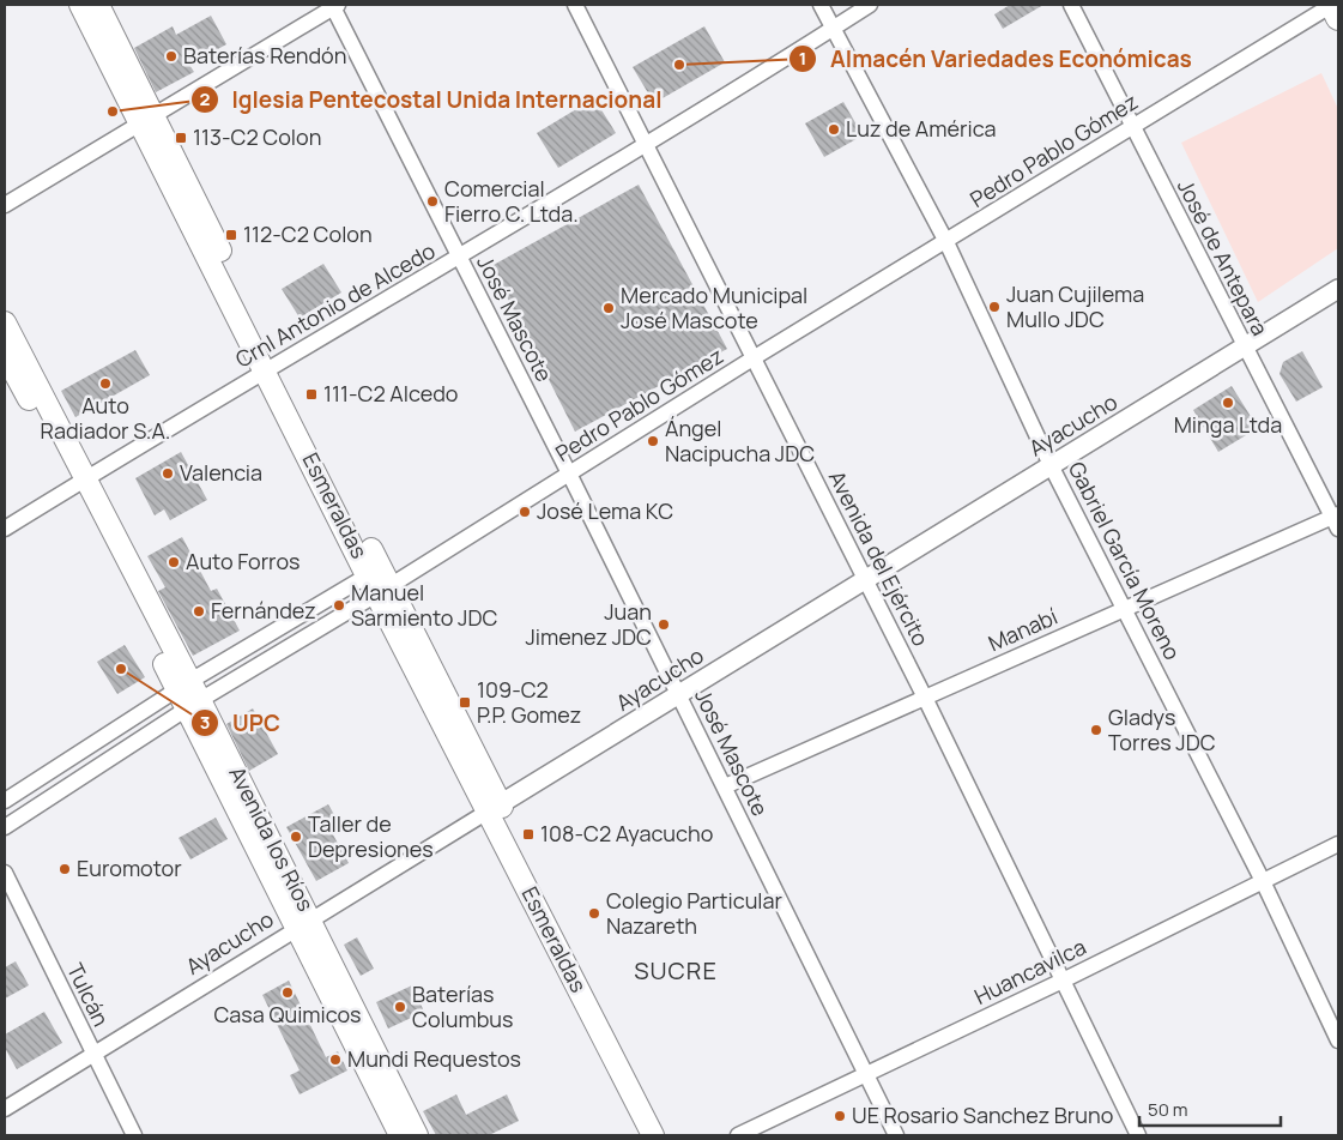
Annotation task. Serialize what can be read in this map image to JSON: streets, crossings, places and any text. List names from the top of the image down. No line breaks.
{"streets":{"main road":["Esmeraldas","Avenida los Ríos"],"street":["Pedro Pablo Gómez","José de Antepara","Crnl Antonio de Alcedo","José Mascote","Ayacucho","Avenida del Ejército","Gabriel García Moreno","Manabí","Huancavilca","Tulcán"]},"crossings":[["Pedro Pablo Gómez","José de Antepara"],["Pedro Pablo Gómez","José Mascote"],["Pedro Pablo Gómez","Esmeraldas"],["Pedro Pablo Gómez","Avenida del Ejército"],["Pedro Pablo Gómez","Gabriel García Moreno"],["Pedro Pablo Gómez","Avenida los Ríos"],["José de Antepara","Ayacucho"],["José de Antepara","Manabí"],["Crnl Antonio de Alcedo","José Mascote"],["Crnl Antonio de Alcedo","Esmeraldas"],["Crnl Antonio de Alcedo","Avenida del Ejército"],["Crnl Antonio de Alcedo","Gabriel García Moreno"],["Crnl Antonio de Alcedo","Avenida los Ríos"],["José Mascote","Ayacucho"],["José Mascote","Manabí"],["José Mascote","Huancavilca"],["Ayacucho","Esmeraldas"],["Ayacucho","Avenida del Ejército"],["Ayacucho","Gabriel García Moreno"],["Ayacucho","Avenida los Ríos"],["Ayacucho","Tulcán"],["Avenida del Ejército","Manabí"],["Avenida del Ejército","Huancavilca"],["Gabriel García Moreno","Manabí"],["Gabriel García Moreno","Huancavilca"]],"districts":["SUCRE"],"places":{"other":["Baterías Rendón","Almacén Variedades Económicas","Iglesia Pentecostal Unida Internacional","Luz de América","Comercial Fierro C. Ltda.","Juan Cujilema Mullo JDC","Mercado Municipal José Mascote","Auto Radiador S.A.","Minga Ltda","Ángel Nacipucha JDC","Valencia","José Lema KC","Auto Forros","Manuel Sarmiento JDC","Fernández","Juan Jimenez JDC","UPC","Gladys Torres JDC","Taller de Depresiones","Euromotor","Colegio Particular Nazareth","Casa Quimicos","Baterías Columbus","Mundi Requestos","UE Rosario Sanchez Bruno"],"transit":["113-C2 Colon","112-C2 Colon","111-C2 Alcedo","109-C2 P.P. Gomez","108-C2 Ayacucho"]},"scale_bar":"50 m"}
